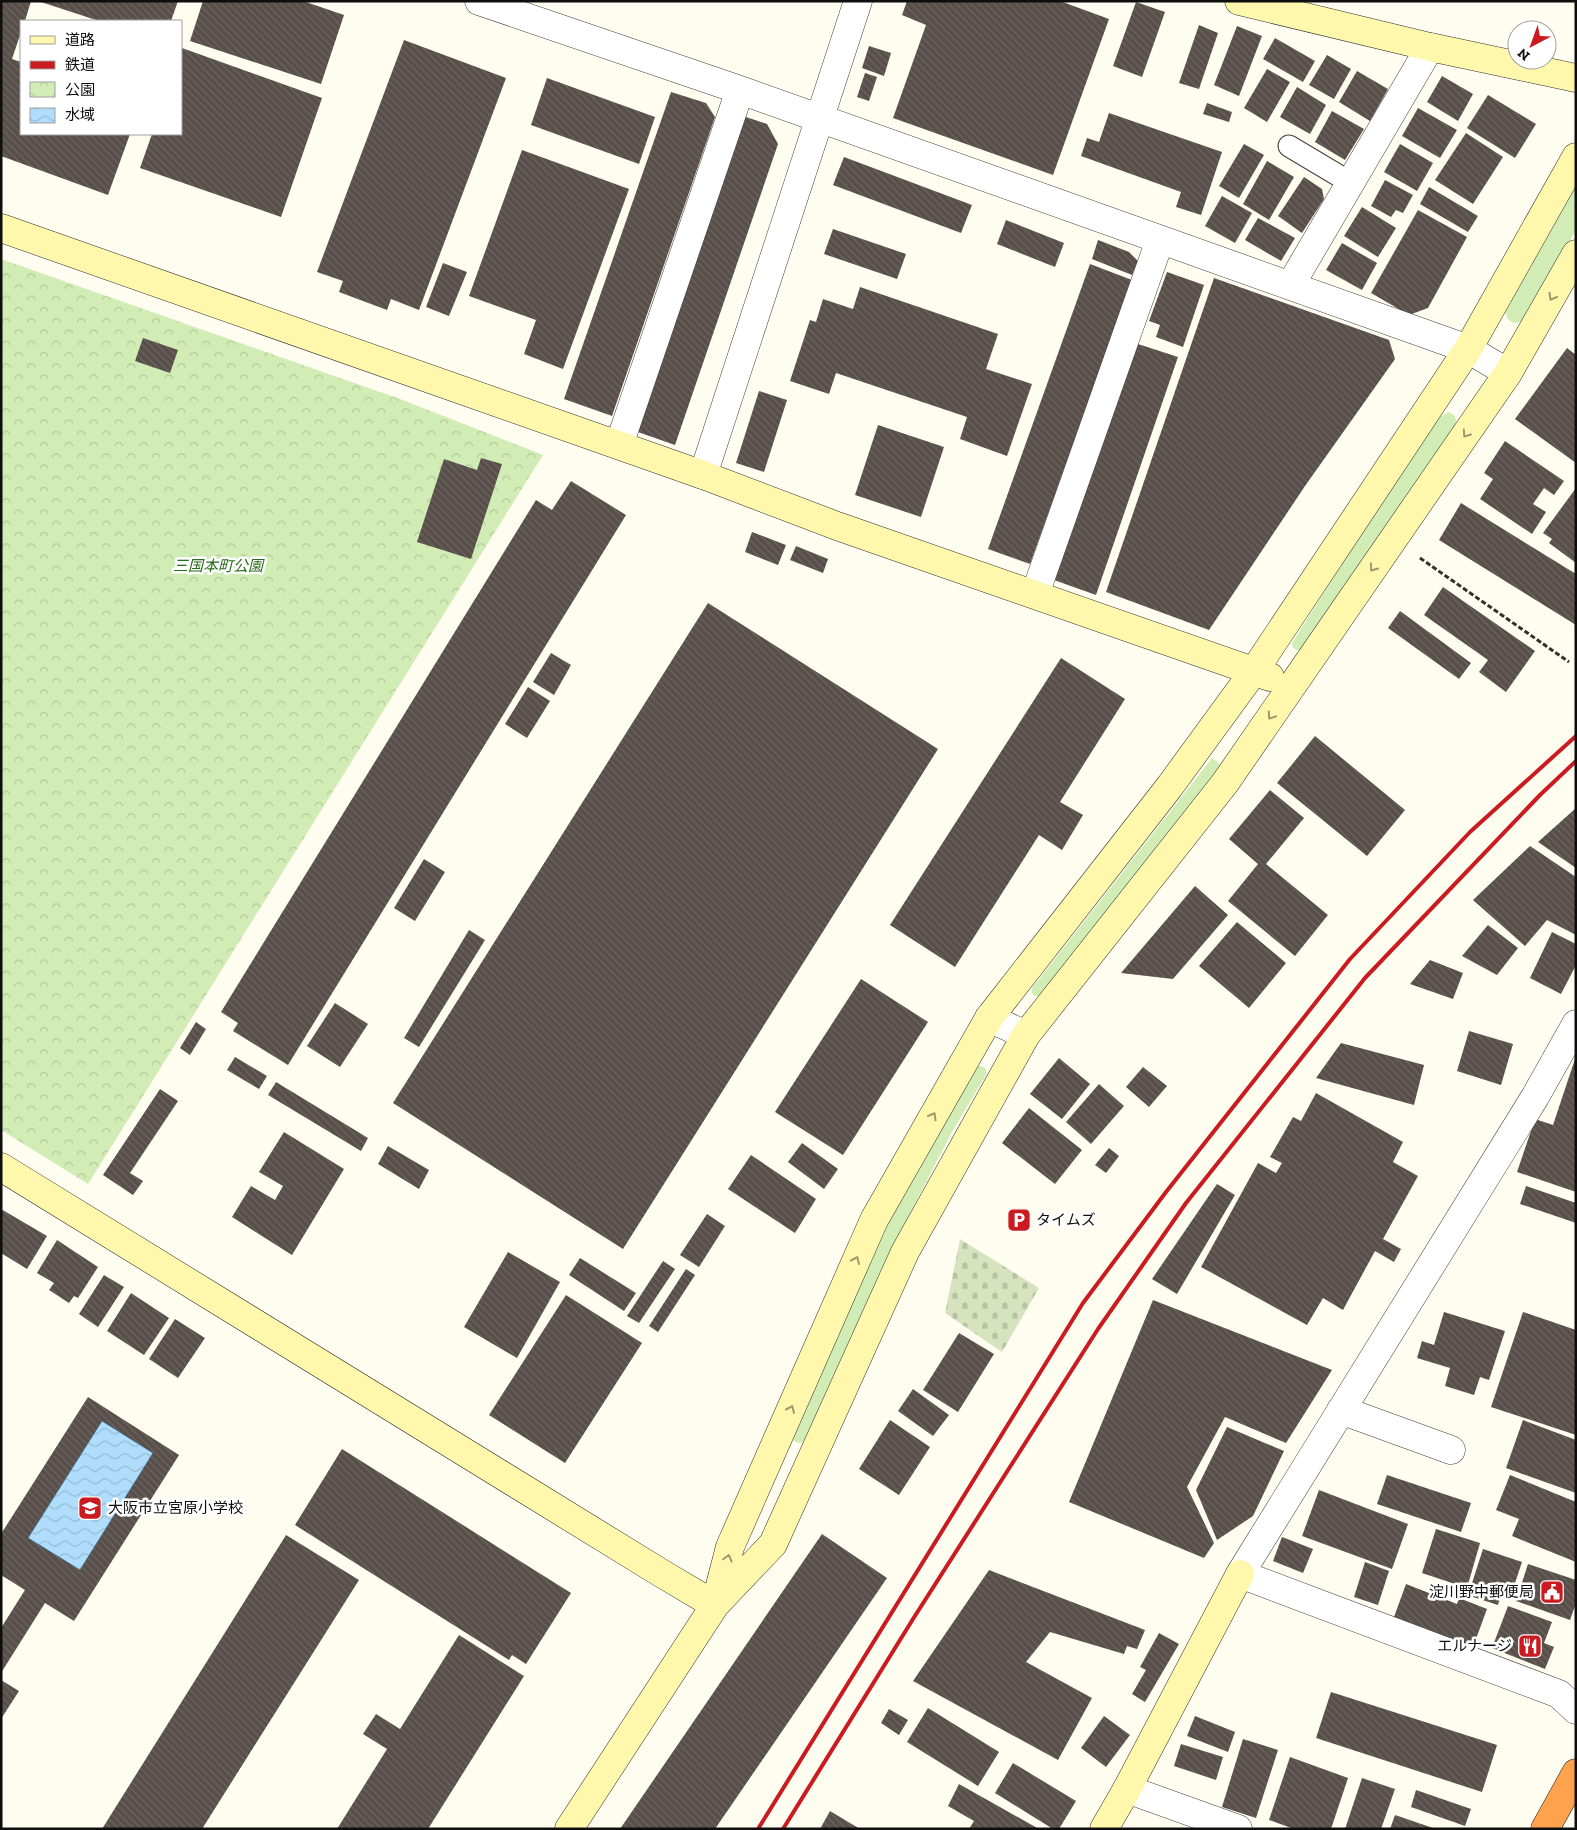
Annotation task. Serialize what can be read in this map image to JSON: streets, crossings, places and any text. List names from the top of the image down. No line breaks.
{"parks":["三国本町公園"],"places":{"parking":["タイムズ"],"school or university":["大阪市立宮原小学校"],"public building":["淀川野中郵便局"],"restaurant":["エルナージ"]},"legend":["道路","鉄道","公園","水域"],"north":"bottom left"}
